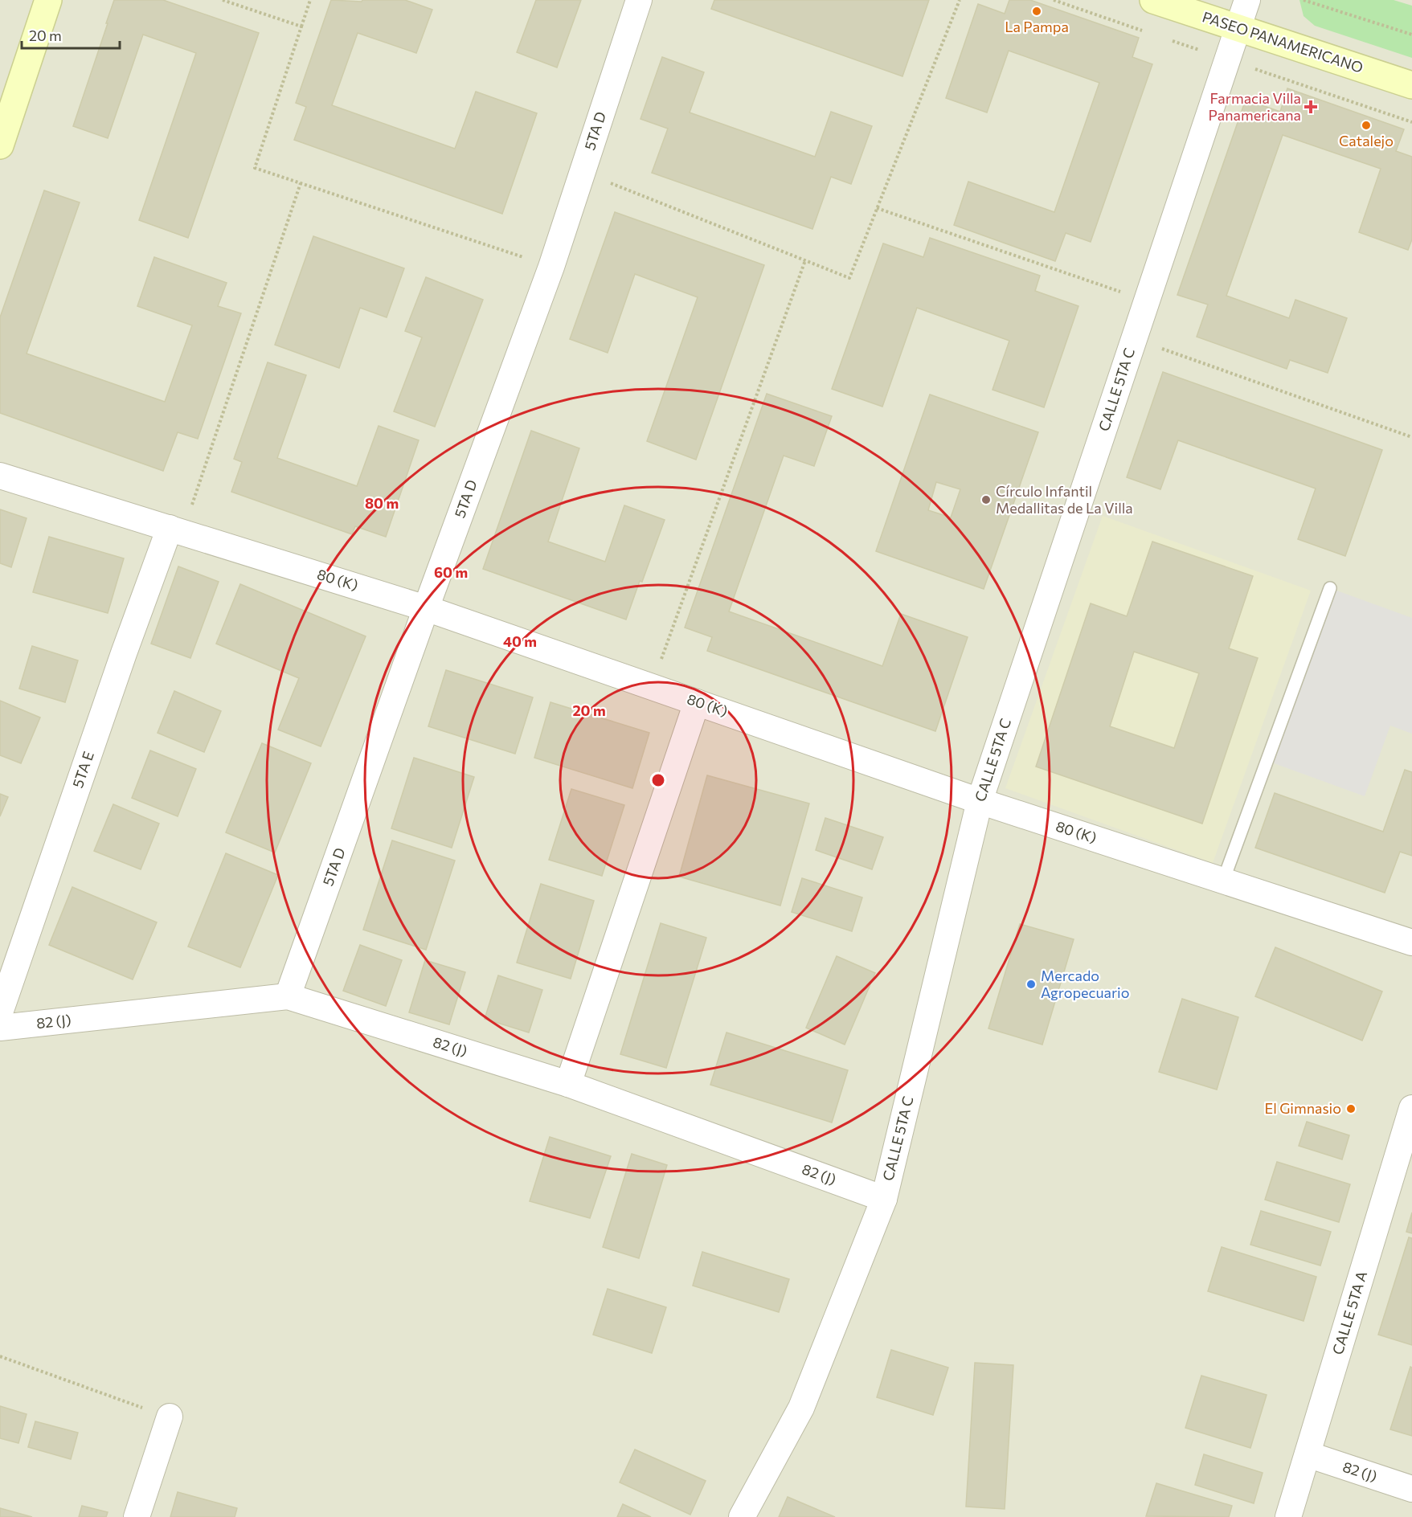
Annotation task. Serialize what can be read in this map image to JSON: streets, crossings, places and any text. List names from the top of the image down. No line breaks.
{"streets":{"street":["PASEO PANAMERICANO","5TA D","CALLE 5TA C","80 (K)","5TA E","82 (J)","CALLE 5TA A"]},"crossings":[["PASEO PANAMERICANO","CALLE 5TA C"],["5TA D","80 (K)"],["5TA D","82 (J)"],["CALLE 5TA C","80 (K)"],["CALLE 5TA C","82 (J)"],["80 (K)","5TA E"],["82 (J)","CALLE 5TA A"]],"places":{"other":["La Pampa","Catalejo","Círculo Infantil Medallitas de La Villa","Mercado Agropecuario","El Gimnasio"],"health":["Farmacia Villa Panamericana"]},"scale_bar":"20 m","rings":["80 m","60 m","40 m","20 m"]}
